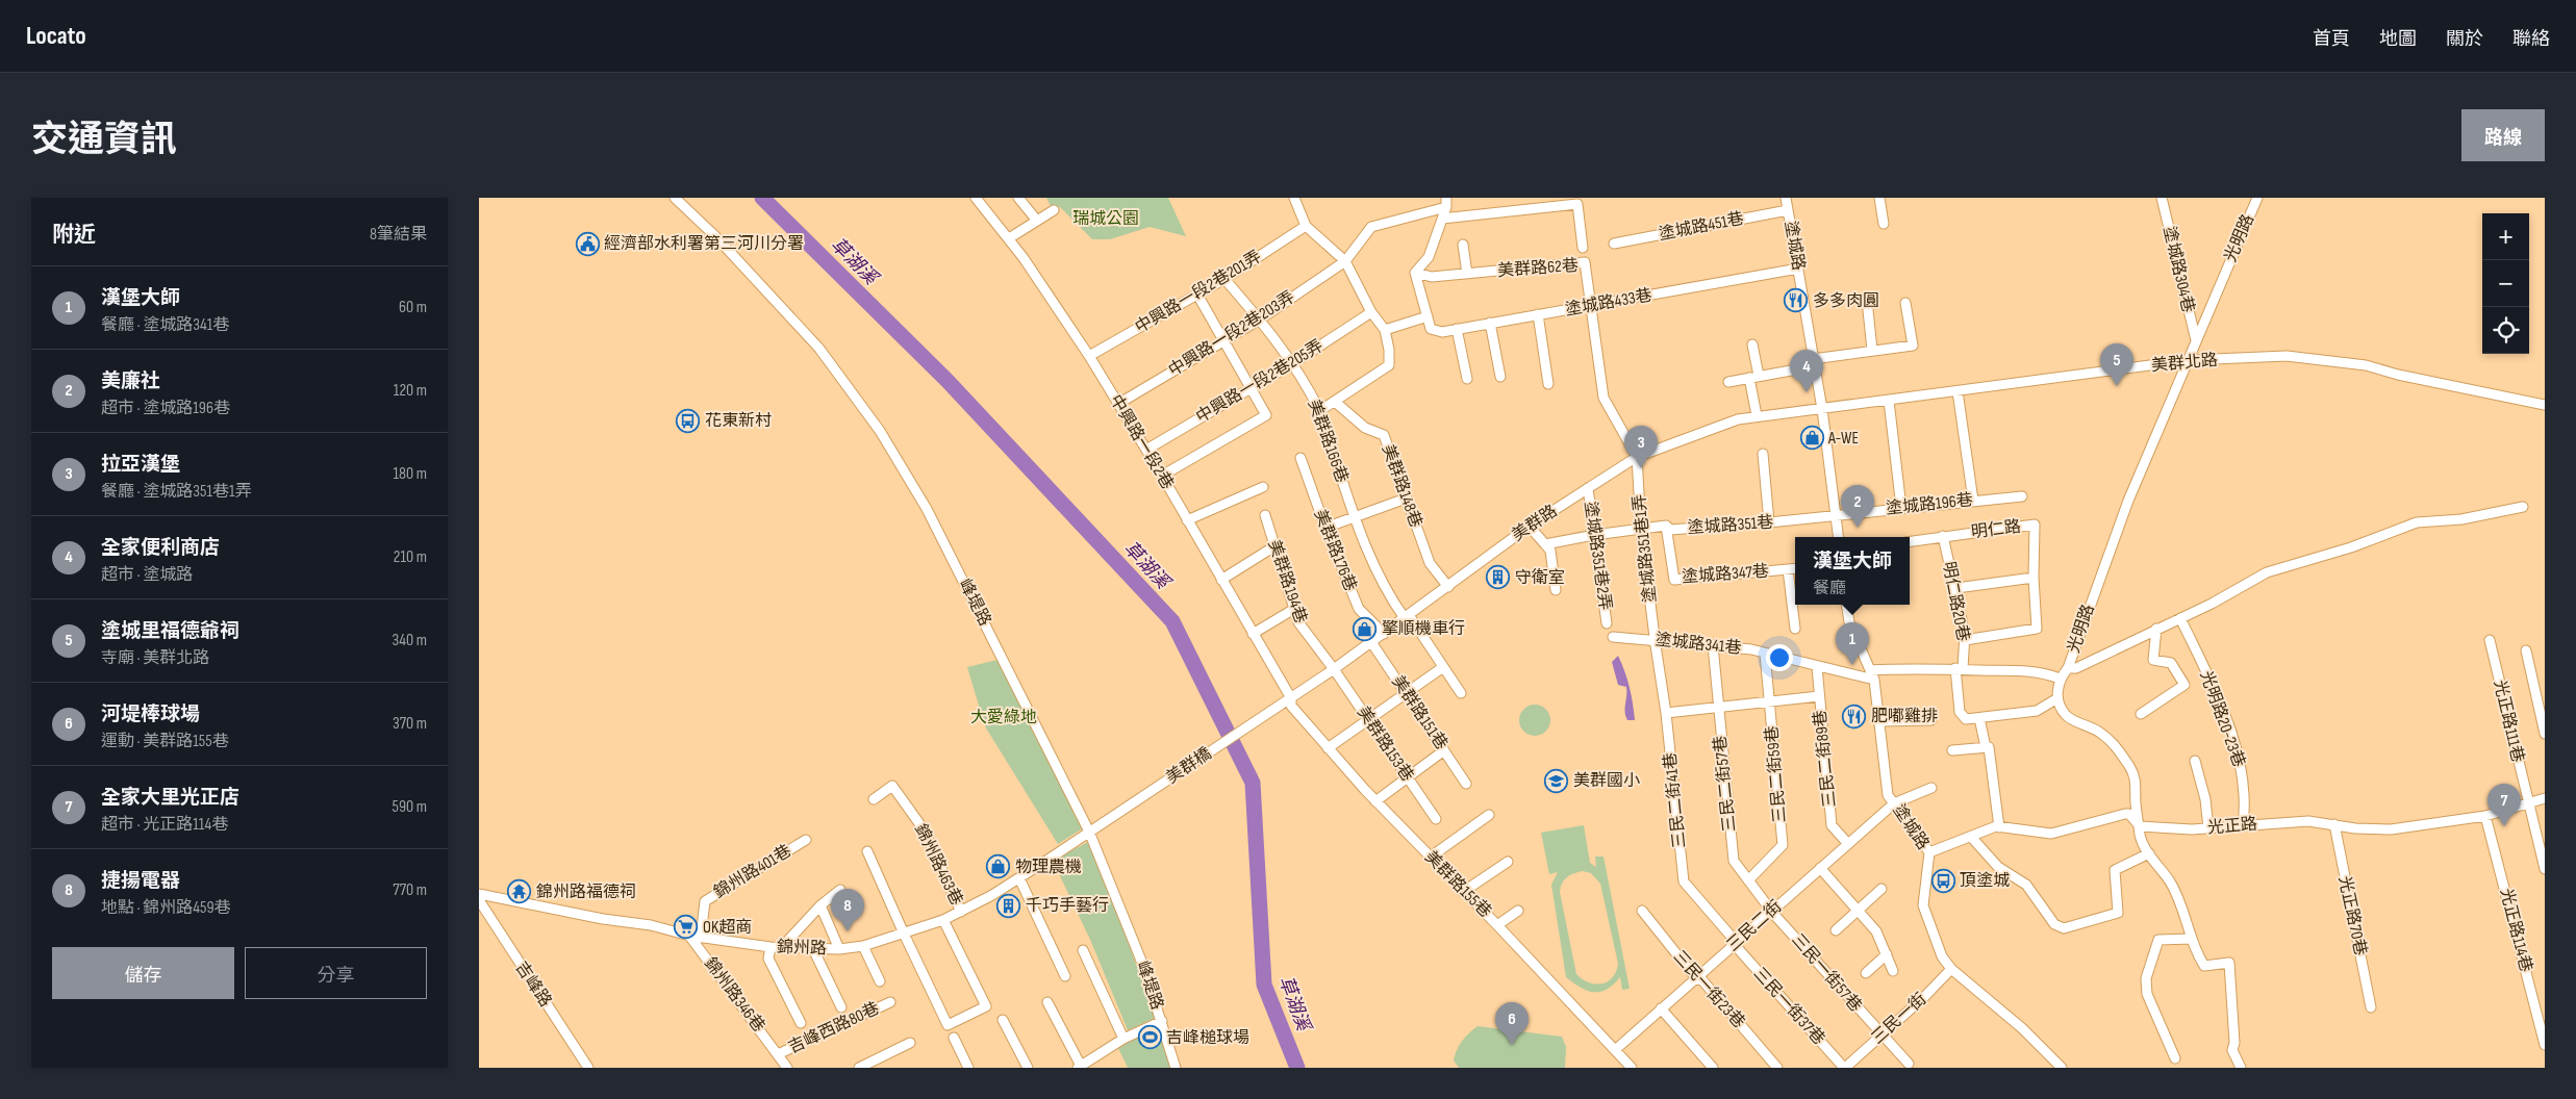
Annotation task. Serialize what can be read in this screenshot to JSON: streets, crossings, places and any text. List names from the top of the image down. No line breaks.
{"streets":{"street":["塗城路451巷","光明路","塗城路","美群路62巷","塗城路304巷","中興路一段2巷201弄","塗城路433巷","中興路一段2巷203弄","美群北路","中興路一段2巷205弄","美群路166巷","中興路一段2巷","美群路148巷","塗城路196巷","美群路","塗城路351巷","明仁路","塗城路351巷1弄","美群路176巷","塗城路351巷2弄","塗城路347巷","美群路194巷","明仁路20巷","峰堤路","塗城路341巷","美群路151巷","光明路20-23巷","光正路111巷","美群路153巷","三民二街89巷","美群橋","三民二街59巷","三民二街57巷","三民二街41巷","光正路","錦州路463巷","錦州路401巷","美群路155巷","光正路70巷","三民二街","光正路114巷","錦州路","三民一街57巷","吉峰路","三民一街23巷","錦州路346巷","三民一街37巷","三民一街","吉峰西路80巷"]},"crossings":[["塗城路451巷","塗城路"],["光明路","塗城路304巷"],["光明路","美群北路"],["光明路","光明路20-23巷"],["塗城路","塗城路433巷"],["塗城路","美群北路"],["塗城路","塗城路196巷"],["塗城路","美群路"],["塗城路","塗城路351巷"],["塗城路","塗城路341巷"],["塗城路","光正路"],["塗城路","三民二街"],["塗城路","三民一街"],["美群路62巷","塗城路433巷"],["美群路62巷","美群路"],["美群路62巷","塗城路351巷1弄"],["中興路一段2巷201弄","美群路166巷"],["中興路一段2巷201弄","中興路一段2巷"],["中興路一段2巷203弄","美群路166巷"],["中興路一段2巷203弄","中興路一段2巷"],["美群北路","美群路"],["中興路一段2巷205弄","美群路166巷"],["中興路一段2巷205弄","中興路一段2巷"],["美群路166巷","美群路"],["中興路一段2巷","美群路"],["中興路一段2巷","美群路155巷"],["美群路148巷","美群路"],["塗城路196巷","塗城路351巷"],["美群路","塗城路351巷1弄"],["美群路","美群路176巷"],["美群路","塗城路351巷2弄"],["美群路","美群路194巷"],["美群路","美群路151巷"],["美群路","美群路153巷"],["美群路","美群橋"],["美群路","美群路155巷"],["塗城路351巷","塗城路351巷1弄"],["塗城路351巷","塗城路351巷2弄"],["塗城路351巷","塗城路347巷"],["明仁路","明仁路20巷"],["塗城路351巷1弄","塗城路341巷"],["塗城路351巷1弄","三民二街41巷"],["美群路194巷","美群路153巷"],["峰堤路","美群橋"],["峰堤路","錦州路"],["塗城路341巷","三民二街89巷"],["塗城路341巷","三民二街59巷"],["塗城路341巷","三民二街57巷"],["塗城路341巷","三民二街41巷"],["光明路20-23巷","光正路"],["光正路111巷","光正路"],["三民二街89巷","三民二街"],["美群橋","錦州路"],["三民二街59巷","三民二街57巷"],["三民二街57巷","三民二街"],["三民二街57巷","三民一街57巷"],["三民二街41巷","三民二街"],["三民二街41巷","三民一街37巷"],["光正路","光正路70巷"],["光正路","光正路114巷"],["錦州路463巷","錦州路"],["錦州路401巷","錦州路"],["美群路155巷","三民二街"],["三民二街","三民一街57巷"],["三民二街","三民一街23巷"],["三民二街","三民一街37巷"],["錦州路","錦州路346巷"],["三民一街57巷","三民一街"],["錦州路346巷","吉峰西路80巷"],["三民一街37巷","三民一街"]],"water":["草湖溪"],"parks":["瑞城公園","大愛綠地"],"places":{"public building":["經濟部水利署第三河川分署"],"restaurant":["多多肉圓","肥嘟雞排"],"bus stop":["花東新村","頂塗城"],"shop":["A-WE","擎順機車行","物理農機"],"building":["守衛室","千巧手藝行"],"school or university":["美群國小"],"temple":["錦州路福德祠"],"supermarket":["OK超商"],"sports":["吉峰槌球場"]},"page":{"header":"Locato","nav":["首頁","地圖","關於","聯絡"],"title":"交通資訊","buttons":["路線",["儲存","分享"]],"heading":["附近","8筆結果"],"map_buttons":["+","−"],"list":[{"mark":"1","name":"漢堡大師","note":"餐廳 · 塗城路341巷","value":"60 m"},{"mark":"2","name":"美廉社","note":"超市 · 塗城路196巷","value":"120 m"},{"mark":"3","name":"拉亞漢堡","note":"餐廳 · 塗城路351巷1弄","value":"180 m"},{"mark":"4","name":"全家便利商店","note":"超市 · 塗城路","value":"210 m"},{"mark":"5","name":"塗城里福德爺祠","note":"寺廟 · 美群北路","value":"340 m"},{"mark":"6","name":"河堤棒球場","note":"運動 · 美群路155巷","value":"370 m"},{"mark":"7","name":"全家大里光正店","note":"超市 · 光正路114巷","value":"590 m"},{"mark":"8","name":"捷揚電器","note":"地點 · 錦州路459巷","value":"770 m"}],"pins":["5","4","3","2","1","7","8","6"],"popup":["漢堡大師","餐廳"]}}
